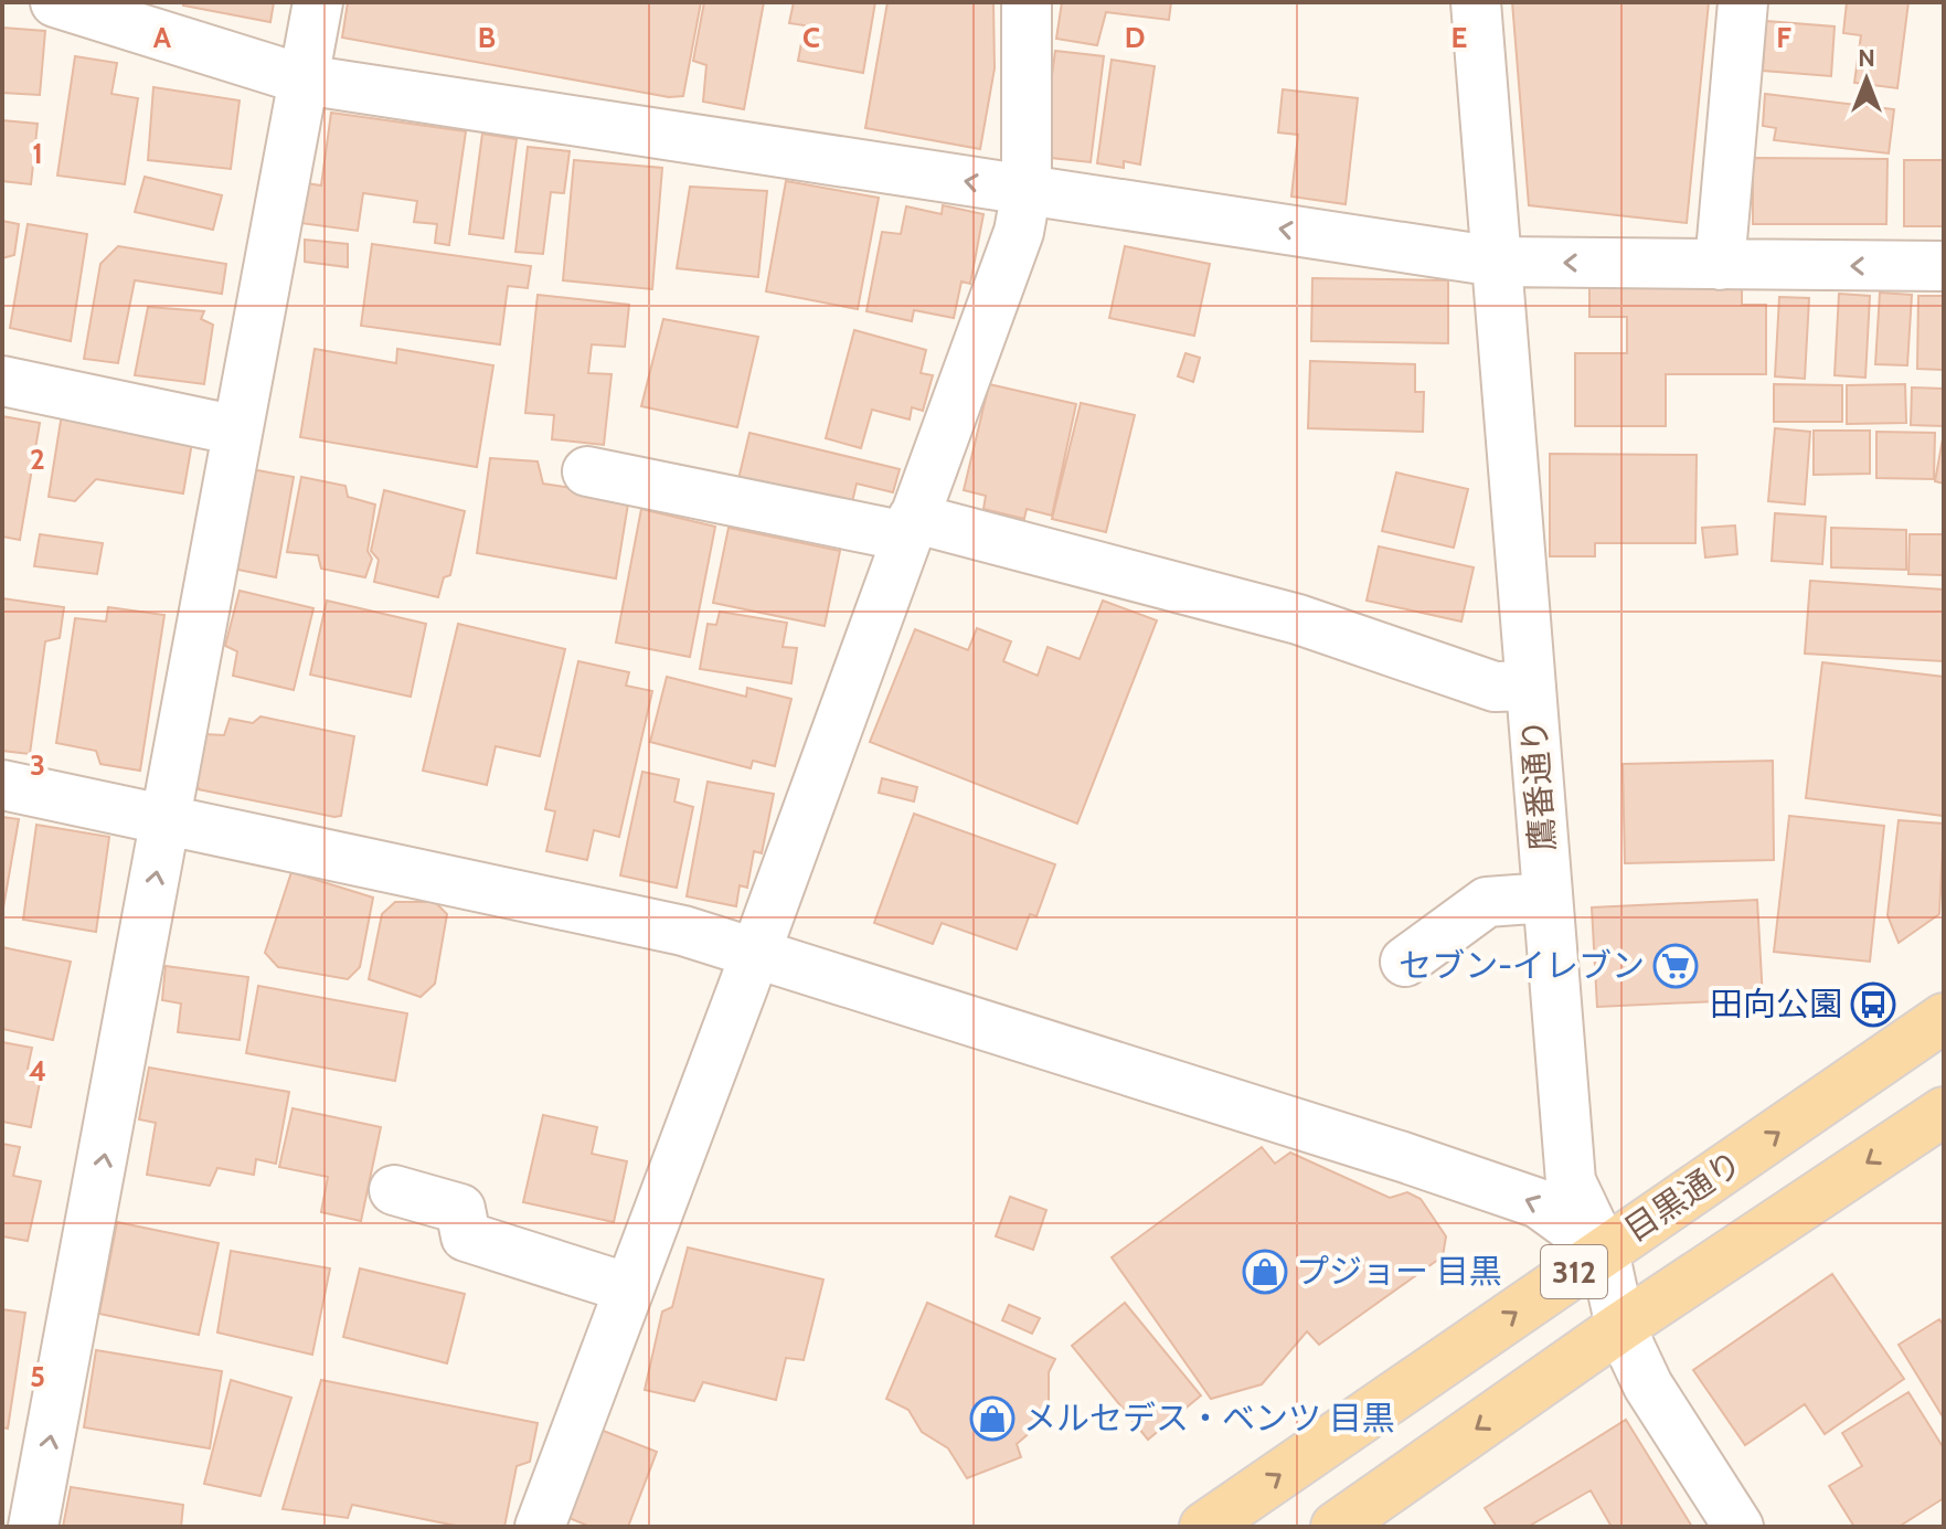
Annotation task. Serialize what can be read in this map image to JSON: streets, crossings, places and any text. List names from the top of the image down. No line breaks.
{"streets":{"main road":["目黒通り","312"],"street":["鷹番通り"]},"crossings":[["鷹番通り","目黒通り"],["鷹番通り","312"]],"places":{"supermarket":["セブン-イレブン"],"bus stop":["田向公園"],"shop":["プジョー 目黒","メルセデス・ベンツ 目黒"]},"north":"top","grid":{"columns":["A","B","C","D","E","F"],"rows":["1","2","3","4","5"]}}
